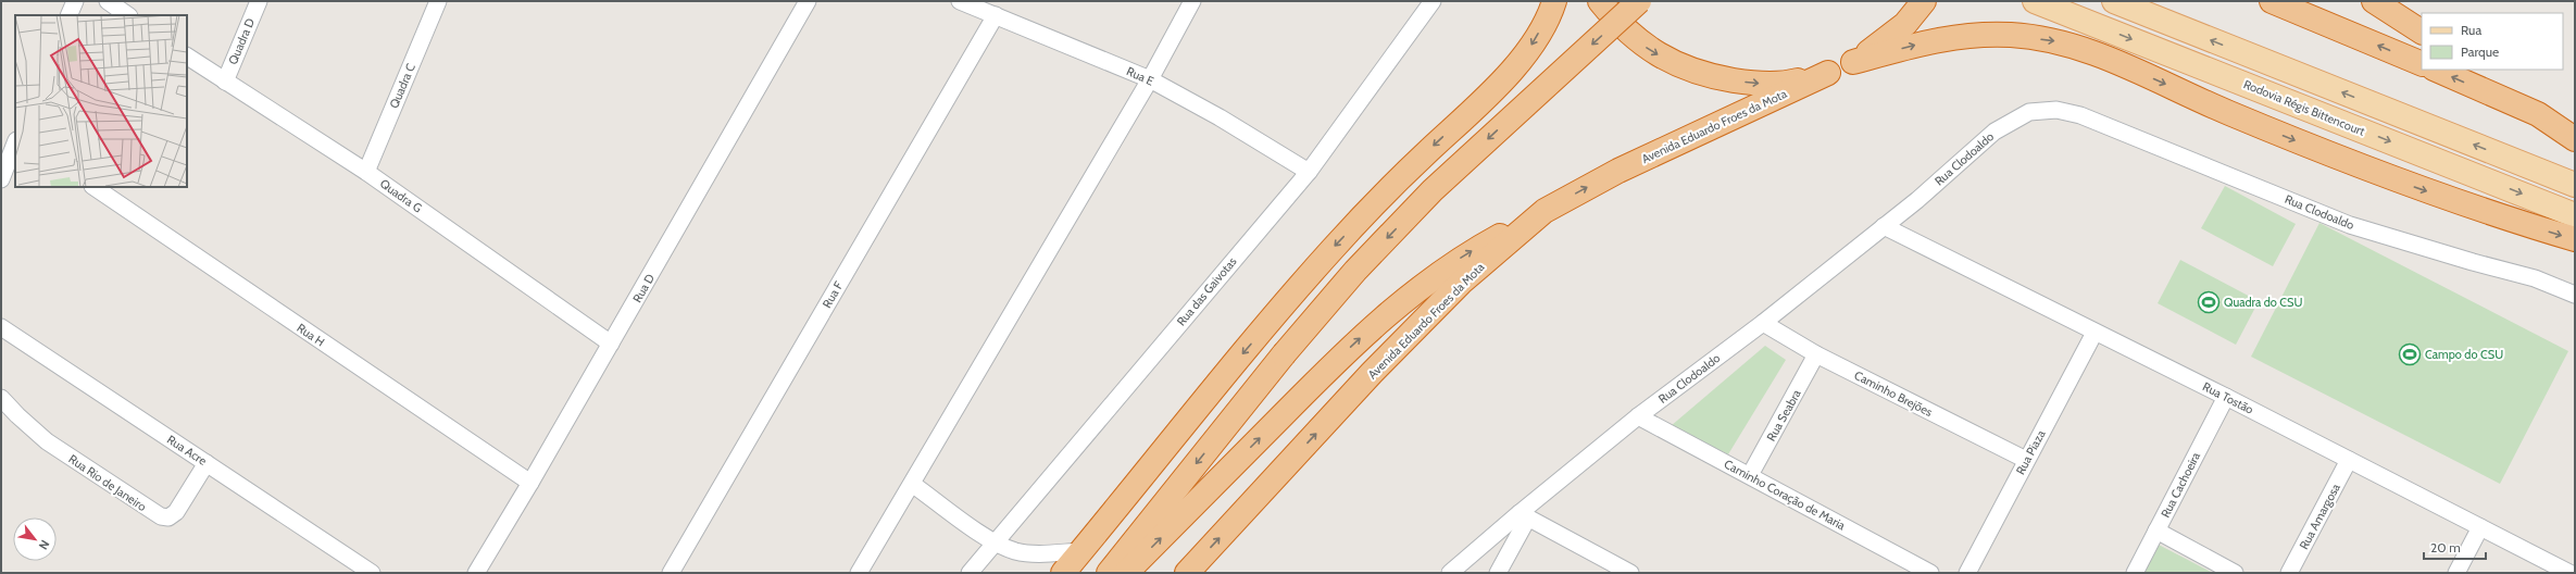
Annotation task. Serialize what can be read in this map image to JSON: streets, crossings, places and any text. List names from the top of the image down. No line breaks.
{"streets":{"highway":["Avenida Eduardo Froes da Mota"],"main road":["Rodovia Régis Bittencourt"],"street":["Quadra D","Rua E","Quadra C","Rua Clodoaldo","Quadra G","Rua D","Rua das Gaivotas","Rua F","Rua H","Caminho Brejões","Rua Tostão","Rua Seabra","Rua Acre","Rua Piaza","Rua Rio de Janeiro","Rua Cachoeira","Caminho Coração de Maria","Rua Amargosa"]},"crossings":[["Quadra D","Quadra G"],["Rua E","Rua das Gaivotas"],["Rua E","Rua F"],["Quadra C","Quadra G"],["Rua Clodoaldo","Caminho Brejões"],["Rua Clodoaldo","Rua Tostão"],["Rua Clodoaldo","Caminho Coração de Maria"],["Quadra G","Rua D"],["Rua D","Rua H"],["Caminho Brejões","Rua Seabra"],["Caminho Brejões","Rua Piaza"],["Rua Tostão","Rua Piaza"],["Rua Tostão","Rua Cachoeira"],["Rua Tostão","Rua Amargosa"],["Rua Seabra","Caminho Coração de Maria"],["Rua Acre","Rua Rio de Janeiro"]],"places":{"sports":["Quadra do CSU","Campo do CSU"]},"legend":["Rua","Parque"],"scale_bar":"20 m","north":"bottom right"}
